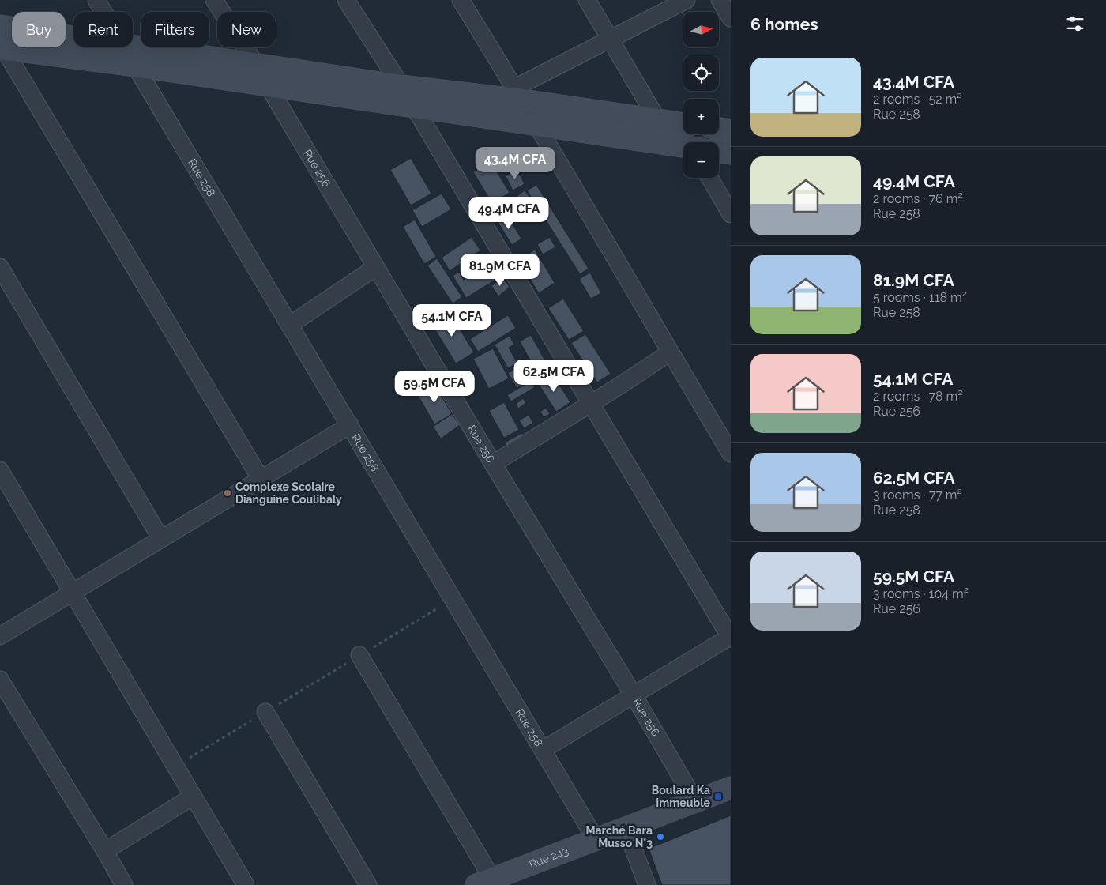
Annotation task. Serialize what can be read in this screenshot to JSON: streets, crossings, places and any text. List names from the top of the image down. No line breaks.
{"streets":{"street":["Rue 256","Rue 258","Rue 243"]},"crossings":[["Rue 256","Rue 243"],["Rue 258","Rue 243"]],"places":{"other":["Complexe Scolaire Dianguine Coulibaly","Marché Bara Musso N°3"],"transit":["Boulard Ka Immeuble"]},"north":"right","page":{"heading":"6 homes","map_buttons":["+","−"],"chip":["Buy","Rent","Filters","New"],"list":[{"name":"43.4M CFA","note":"2 rooms · 52 m² · Rue 258"},{"name":"49.4M CFA","note":"2 rooms · 76 m² · Rue 258"},{"name":"81.9M CFA","note":"5 rooms · 118 m² · Rue 258"},{"name":"54.1M CFA","note":"2 rooms · 78 m² · Rue 256"},{"name":"62.5M CFA","note":"3 rooms · 77 m² · Rue 258"},{"name":"59.5M CFA","note":"3 rooms · 104 m² · Rue 256"}],"price":["43.4M CFA","49.4M CFA","81.9M CFA","54.1M CFA","62.5M CFA","59.5M CFA"]}}
